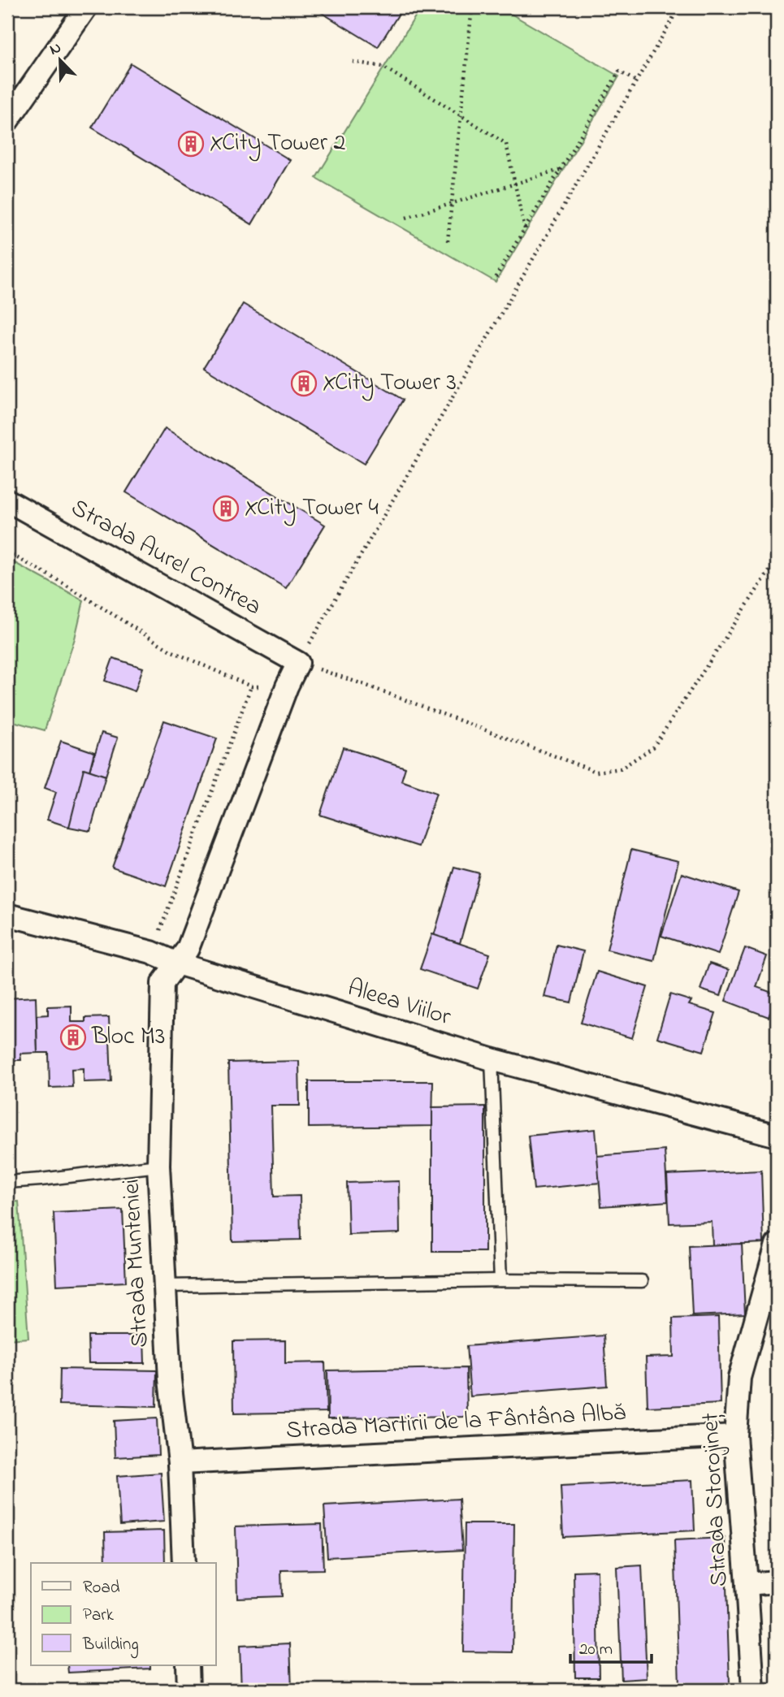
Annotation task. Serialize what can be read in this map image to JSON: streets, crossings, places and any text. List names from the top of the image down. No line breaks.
{"streets":{"street":["Strada Aurel Contrea","Aleea Viilor","Strada Munteniei","Strada Martirii de la Fântâna Albă","Strada Storojineț"]},"crossings":[["Strada Aurel Contrea","Strada Munteniei"],["Aleea Viilor","Strada Munteniei"],["Strada Munteniei","Strada Martirii de la Fântâna Albă"],["Strada Martirii de la Fântâna Albă","Strada Storojineț"]],"places":{"building":["XCity Tower 2","XCity Tower 3","XCity Tower 4","Bloc M3"]},"legend":["Road","Park","Building"],"scale_bar":"20 m","north":"top left"}
